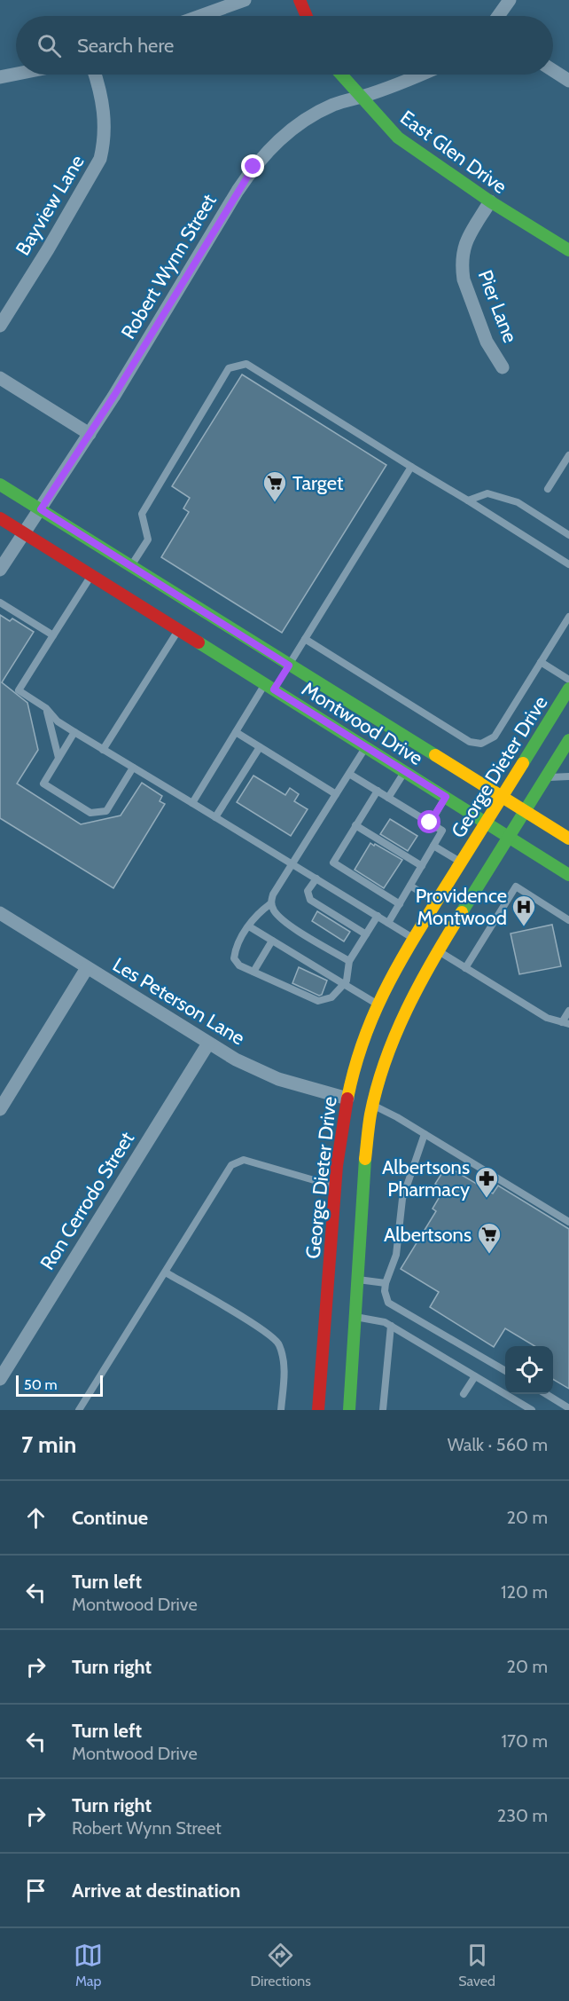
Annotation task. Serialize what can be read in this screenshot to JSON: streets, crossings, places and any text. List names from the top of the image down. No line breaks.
{"streets":{"main road":["East Glen Drive","Montwood Drive","George Dieter Drive"],"street":["Bayview Lane","Robert Wynn Street","Pier Lane","Les Peterson Lane","Ron Cerrodo Street"]},"crossings":[["East Glen Drive","Robert Wynn Street"],["East Glen Drive","Pier Lane"],["Robert Wynn Street","Montwood Drive"],["Montwood Drive","George Dieter Drive"],["George Dieter Drive","Les Peterson Lane"],["Les Peterson Lane","Ron Cerrodo Street"]],"places":{"supermarket":["Target","Albertsons"],"hospital":["Providence Montwood"],"pharmacy":["Albertsons Pharmacy"]},"scale_bar":"50 m","page":{"search":"Search here","scale":"50 m","heading":["7 min","Walk · 560 m"],"list":[["Continue","20 m"],["Turn left","Montwood Drive","120 m"],["Turn right","20 m"],["Turn left","Montwood Drive","170 m"],["Turn right","Robert Wynn Street","230 m"],"Arrive at destination"],"nav":["Map","Directions","Saved"]}}
